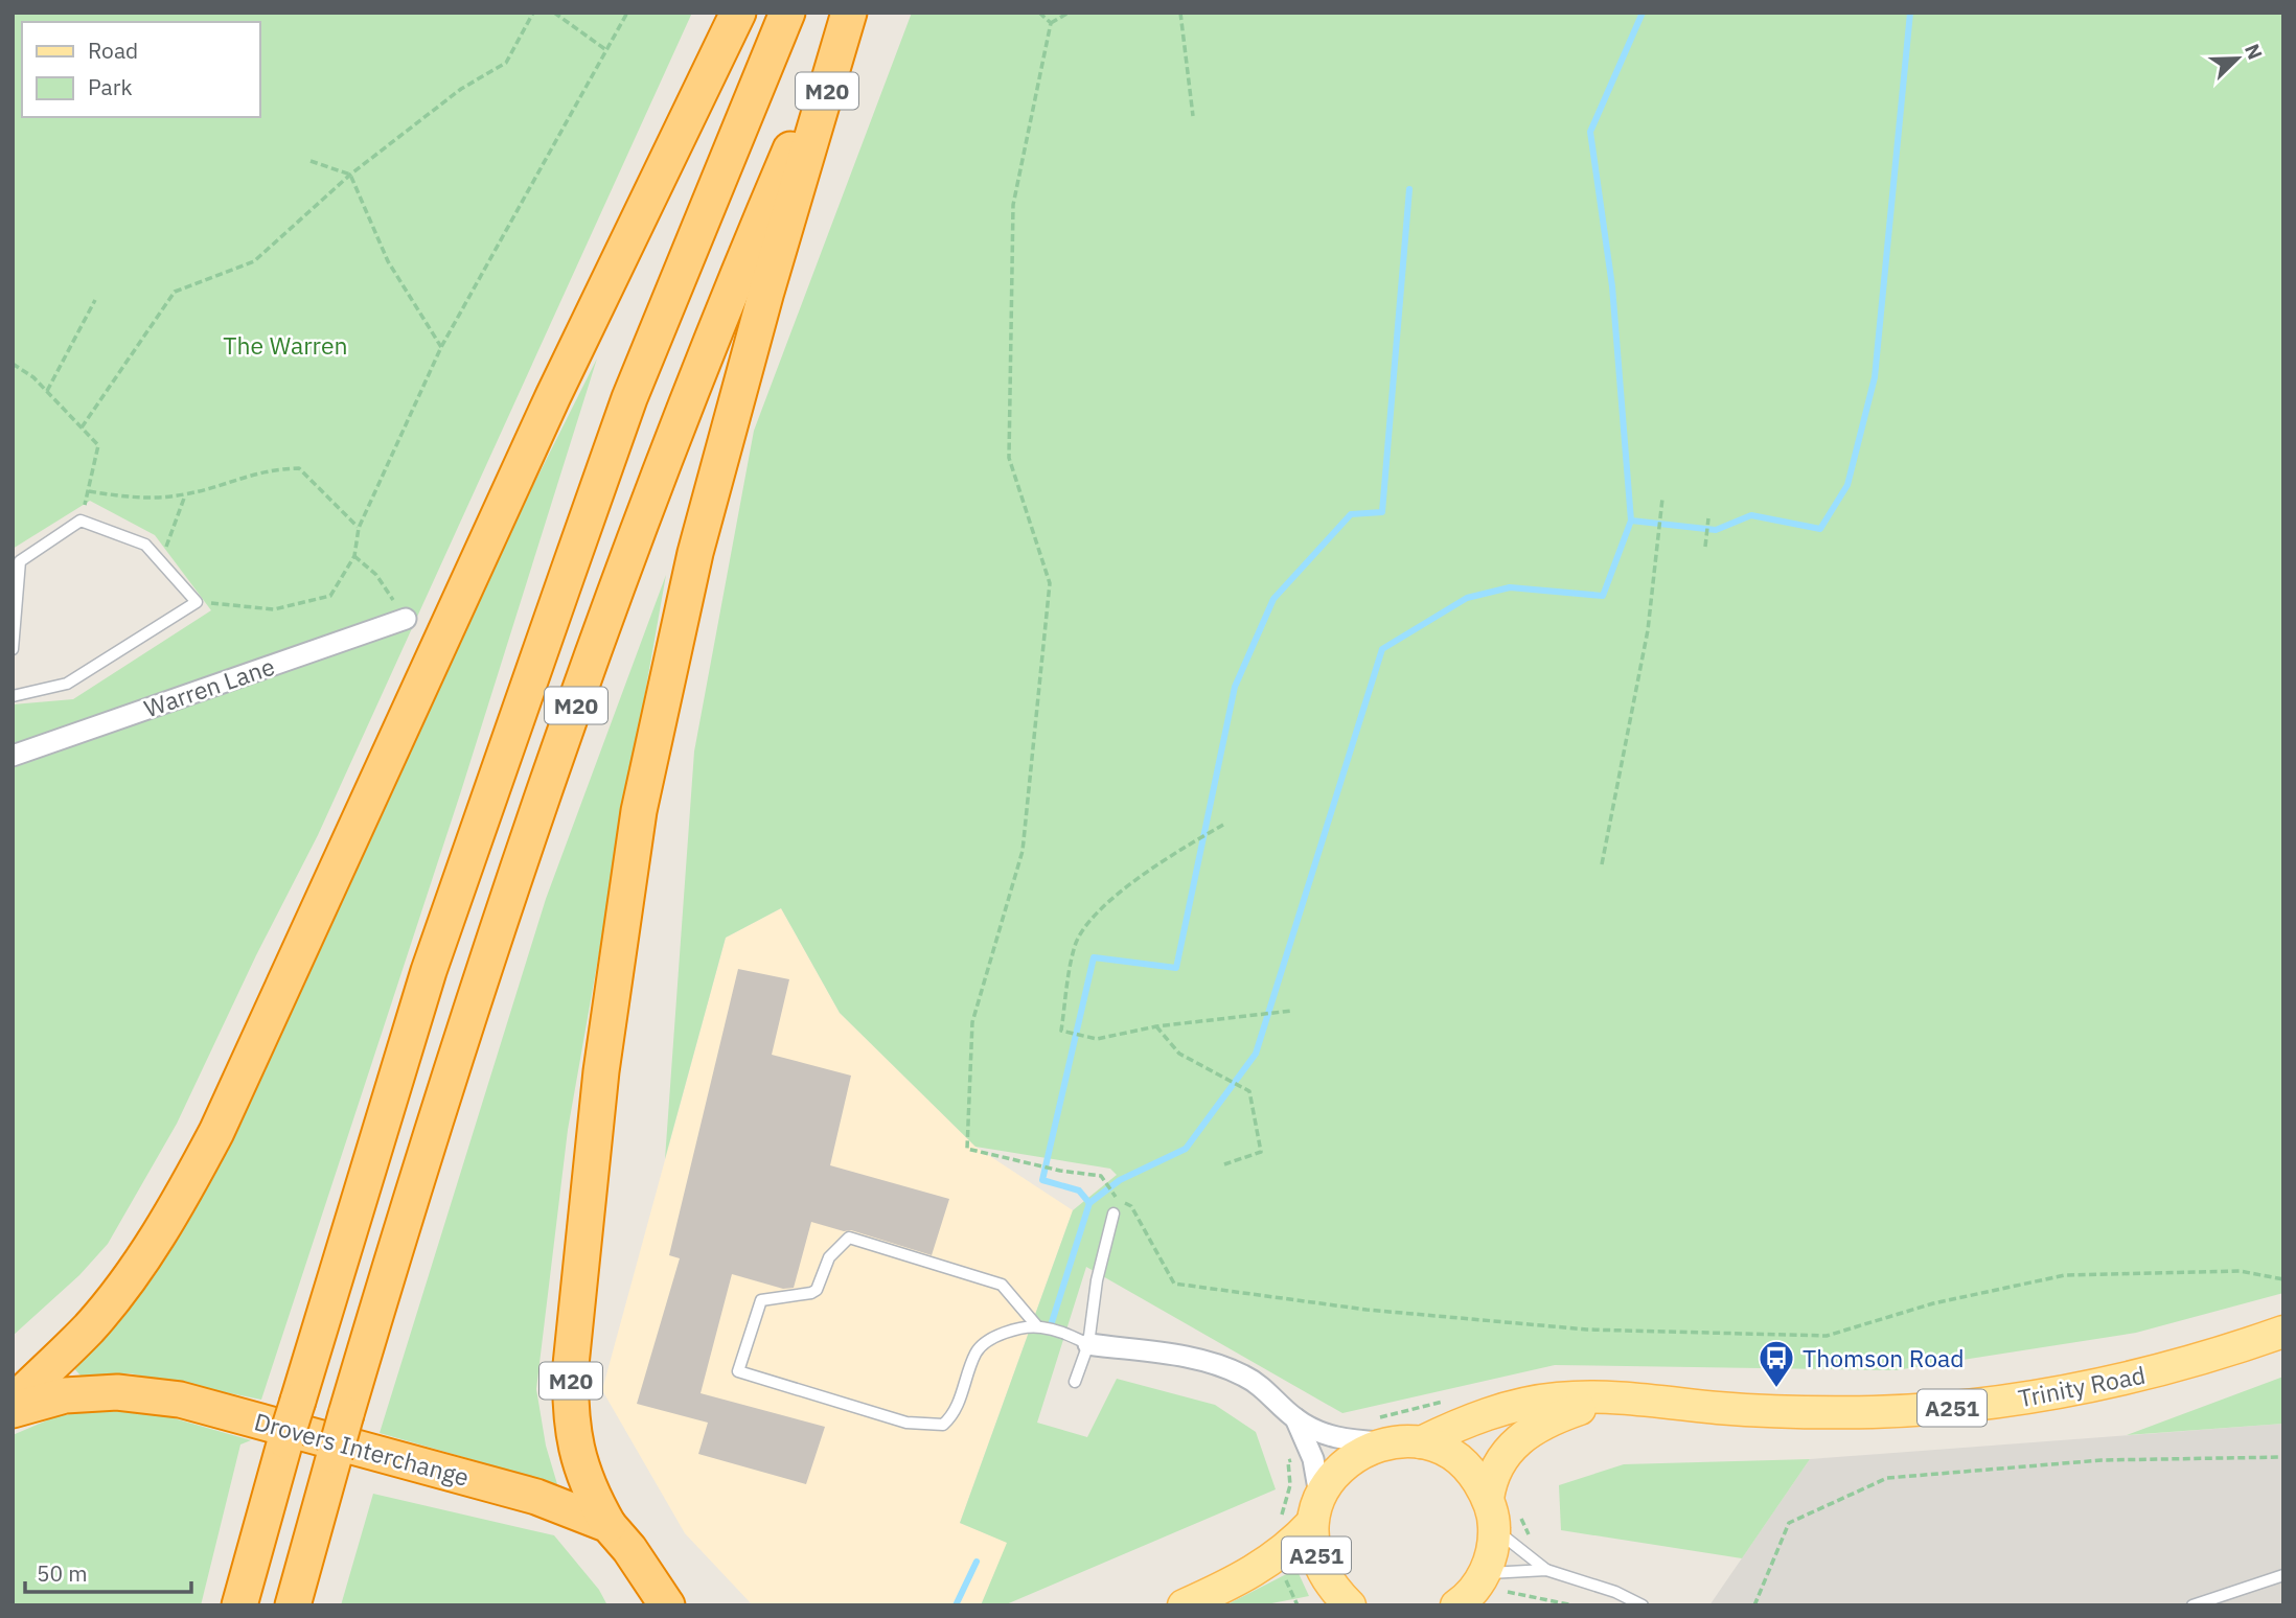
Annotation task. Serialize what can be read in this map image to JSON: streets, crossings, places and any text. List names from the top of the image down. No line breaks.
{"streets":{"highway":["M20","Drovers Interchange"],"main road":["Trinity Road","A251"],"street":["Warren Lane"]},"crossings":[["M20","Drovers Interchange"],["Trinity Road","A251"]],"parks":["The Warren"],"places":{"bus stop":["Thomson Road"]},"legend":["Road","Park"],"scale_bar":"50 m","north":"top right"}
